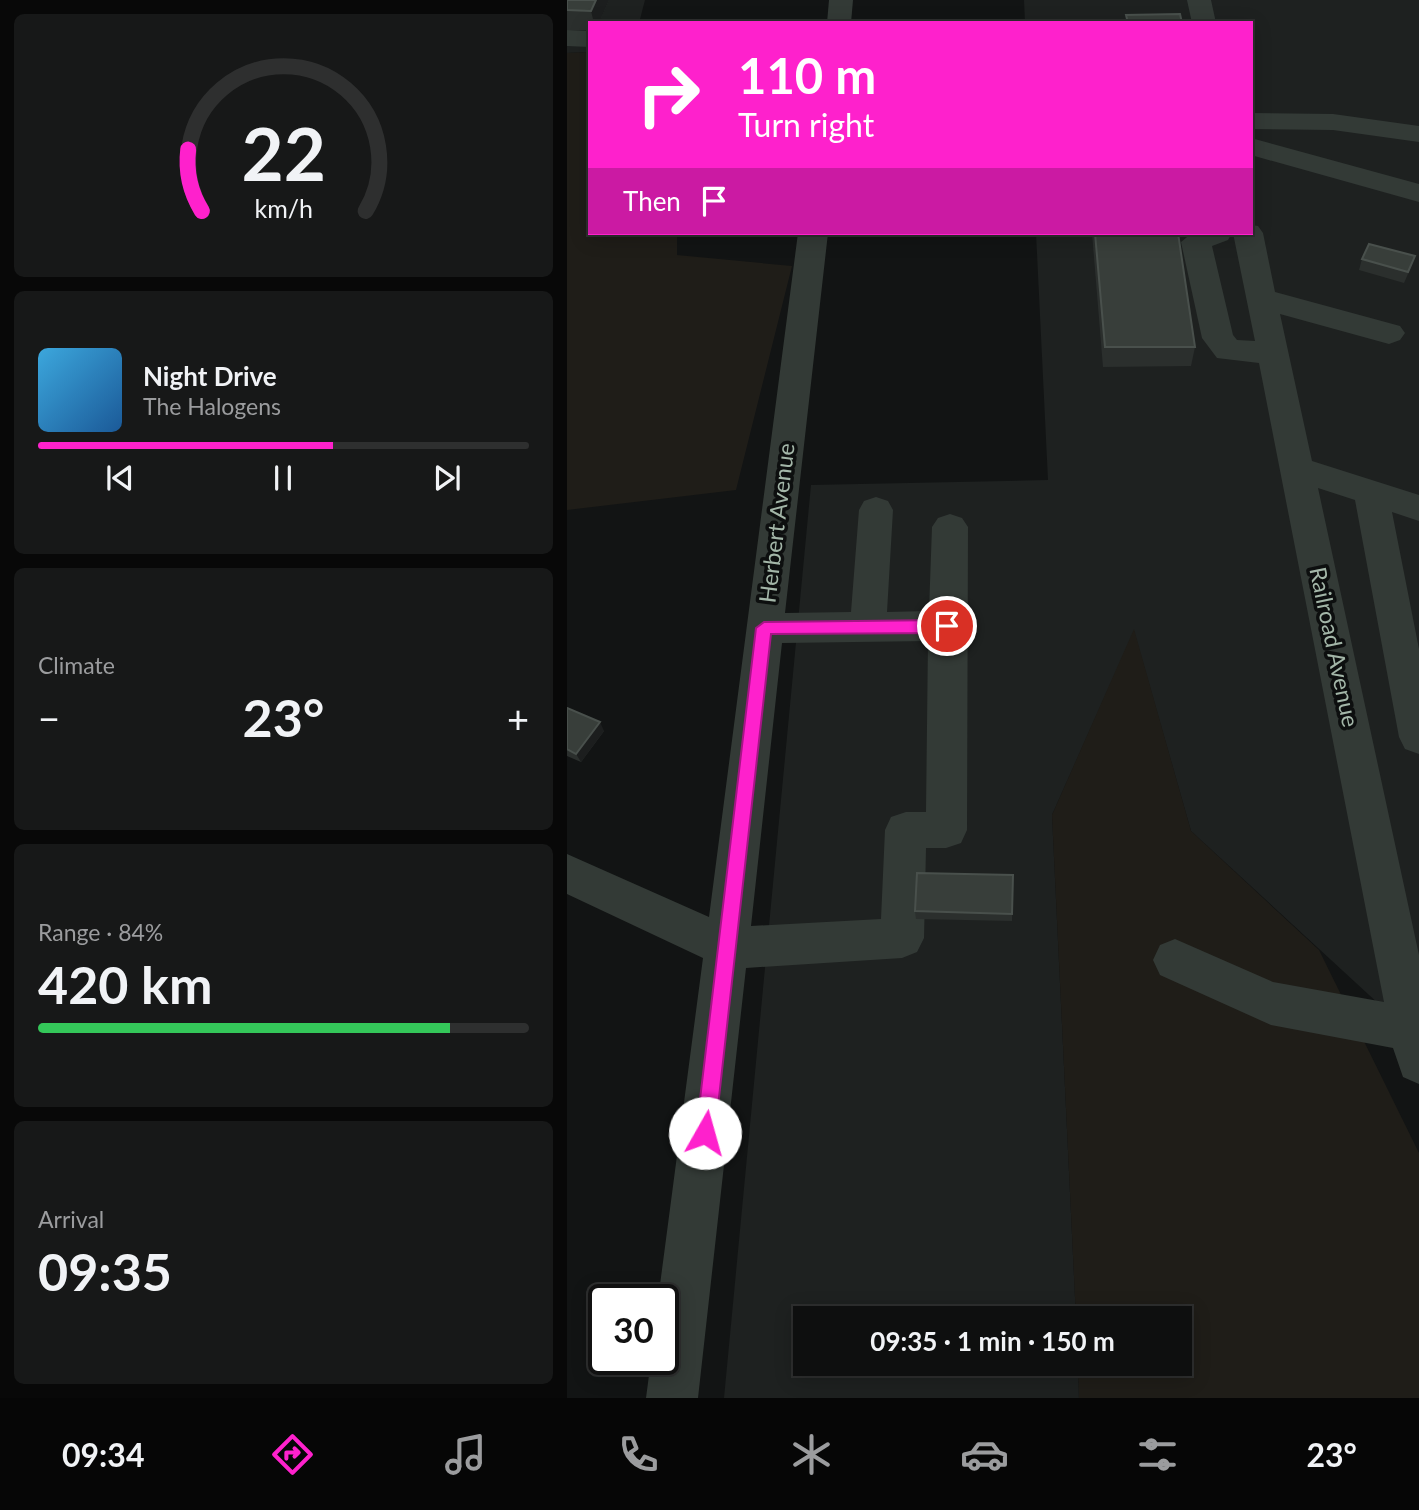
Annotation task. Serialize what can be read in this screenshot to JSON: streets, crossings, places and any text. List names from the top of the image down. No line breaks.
{"streets":{"street":["Herbert Avenue","Railroad Avenue"]},"page":{"turn":["110 m","Turn right"],"then":"Then","song":["Night Drive","The Halogens"],"tile":["Climate",["Range · 84%","420 km"],["Arrival","09:35"]],"heat":["−","23°","+"],"limit":"30","trip":"09:35 · 1 min · 150 m","tabs":["09:34","23°"],"gauge":["22","km/h"]}}
